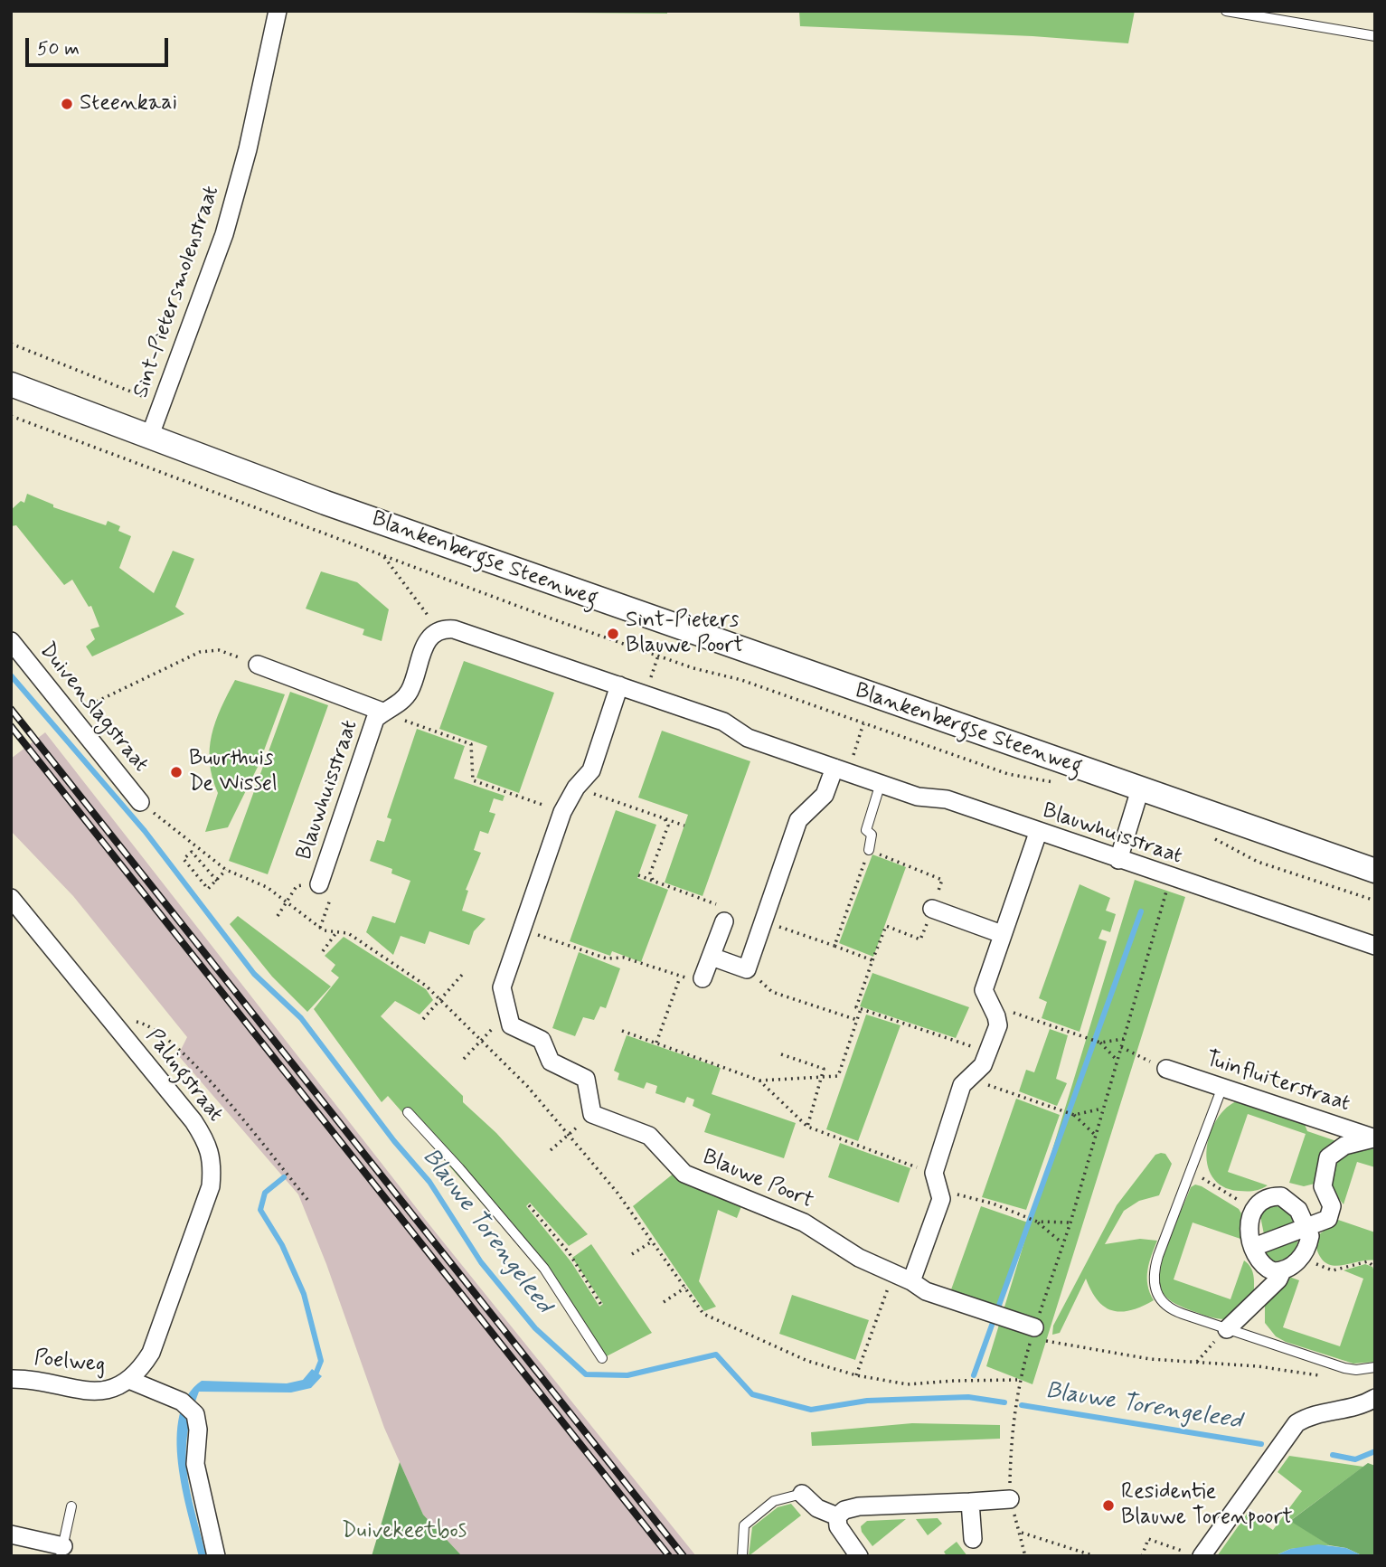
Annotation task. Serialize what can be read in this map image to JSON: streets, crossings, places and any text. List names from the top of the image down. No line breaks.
{"streets":{"main road":["Blankenbergse Steenweg"],"street":["Sint-Pietersmolenstraat","Duivenslagstraat","Blauwhuisstraat","Palingstraat","Tuinfluiterstraat","Blauwe Poort","Poelweg"]},"crossings":[["Sint-Pietersmolenstraat","Blankenbergse Steenweg"],["Palingstraat","Poelweg"]],"water":["Blauwe Torengeleed"],"parks":["Duivekeetbos"],"places":["Steenkaai","Sint-Pieters Blauwe Poort","Buurthuis De Wissel","Residentie Blauwe Torenpoort"],"scale_bar":"50 m"}
